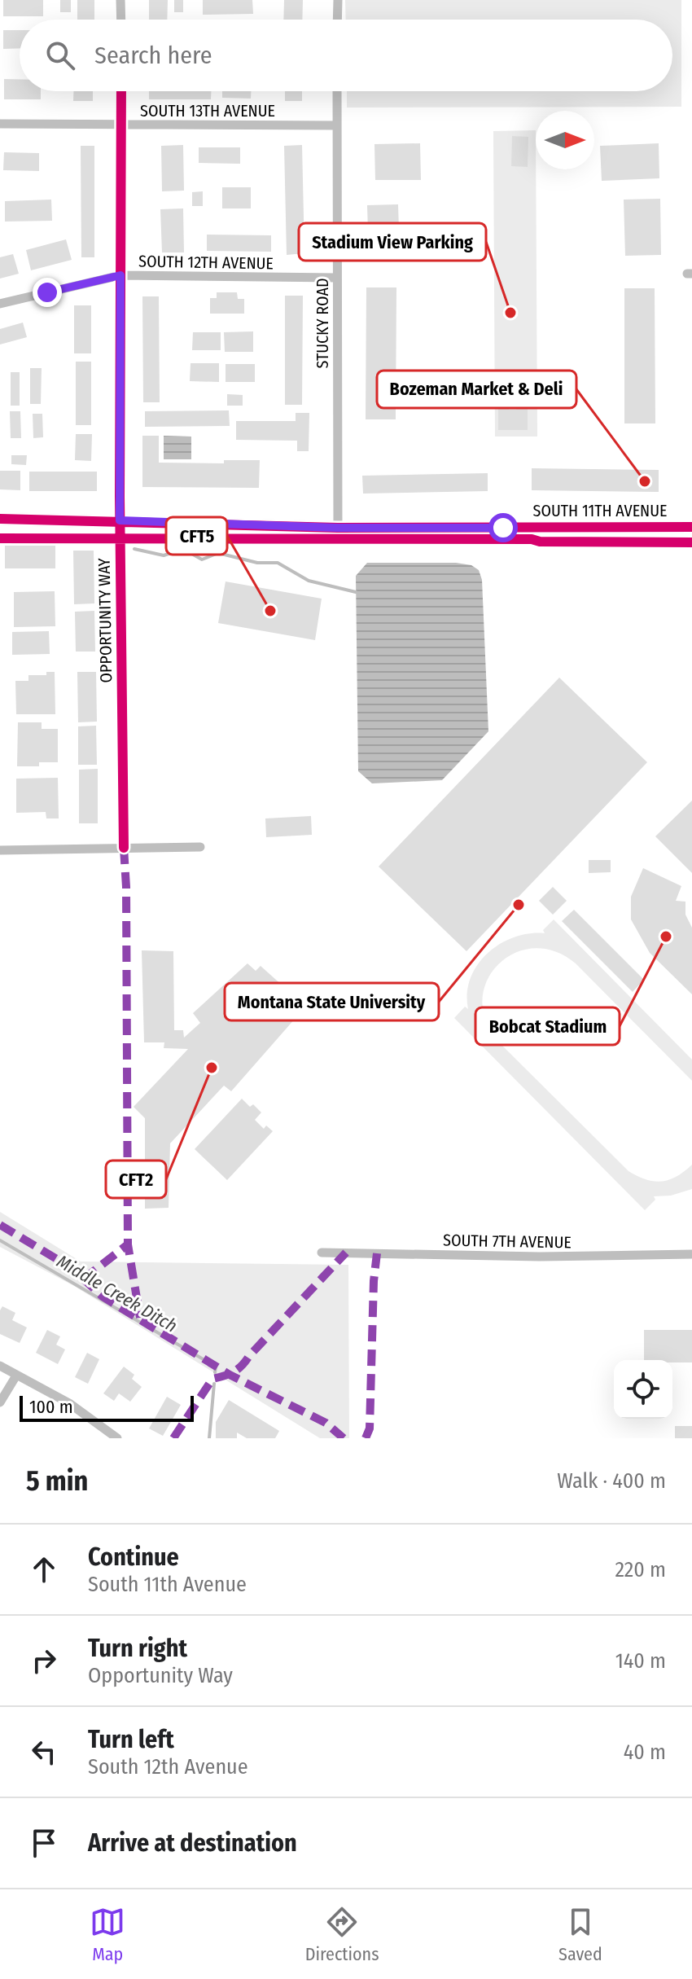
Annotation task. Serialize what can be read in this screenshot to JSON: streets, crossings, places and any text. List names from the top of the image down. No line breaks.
{"streets":{"street":["SOUTH 13TH AVENUE","SOUTH 12TH AVENUE","STUCKY ROAD","SOUTH 11TH AVENUE","OPPORTUNITY WAY","SOUTH 7TH AVENUE"]},"crossings":[["SOUTH 13TH AVENUE","STUCKY ROAD"],["SOUTH 13TH AVENUE","OPPORTUNITY WAY"],["SOUTH 12TH AVENUE","STUCKY ROAD"],["SOUTH 12TH AVENUE","OPPORTUNITY WAY"],["STUCKY ROAD","SOUTH 11TH AVENUE"],["SOUTH 11TH AVENUE","OPPORTUNITY WAY"]],"water":["Middle Creek Ditch"],"places":["Stadium View Parking","Bozeman Market & Deli","CFT5","Montana State University","Bobcat Stadium","CFT2"],"scale_bar":"100 m","north":"right","page":{"search":"Search here","scale":"100 m","heading":["5 min","Walk · 400 m"],"list":[["Continue","South 11th Avenue","220 m"],["Turn right","Opportunity Way","140 m"],["Turn left","South 12th Avenue","40 m"],"Arrive at destination"],"nav":["Map","Directions","Saved"]}}
